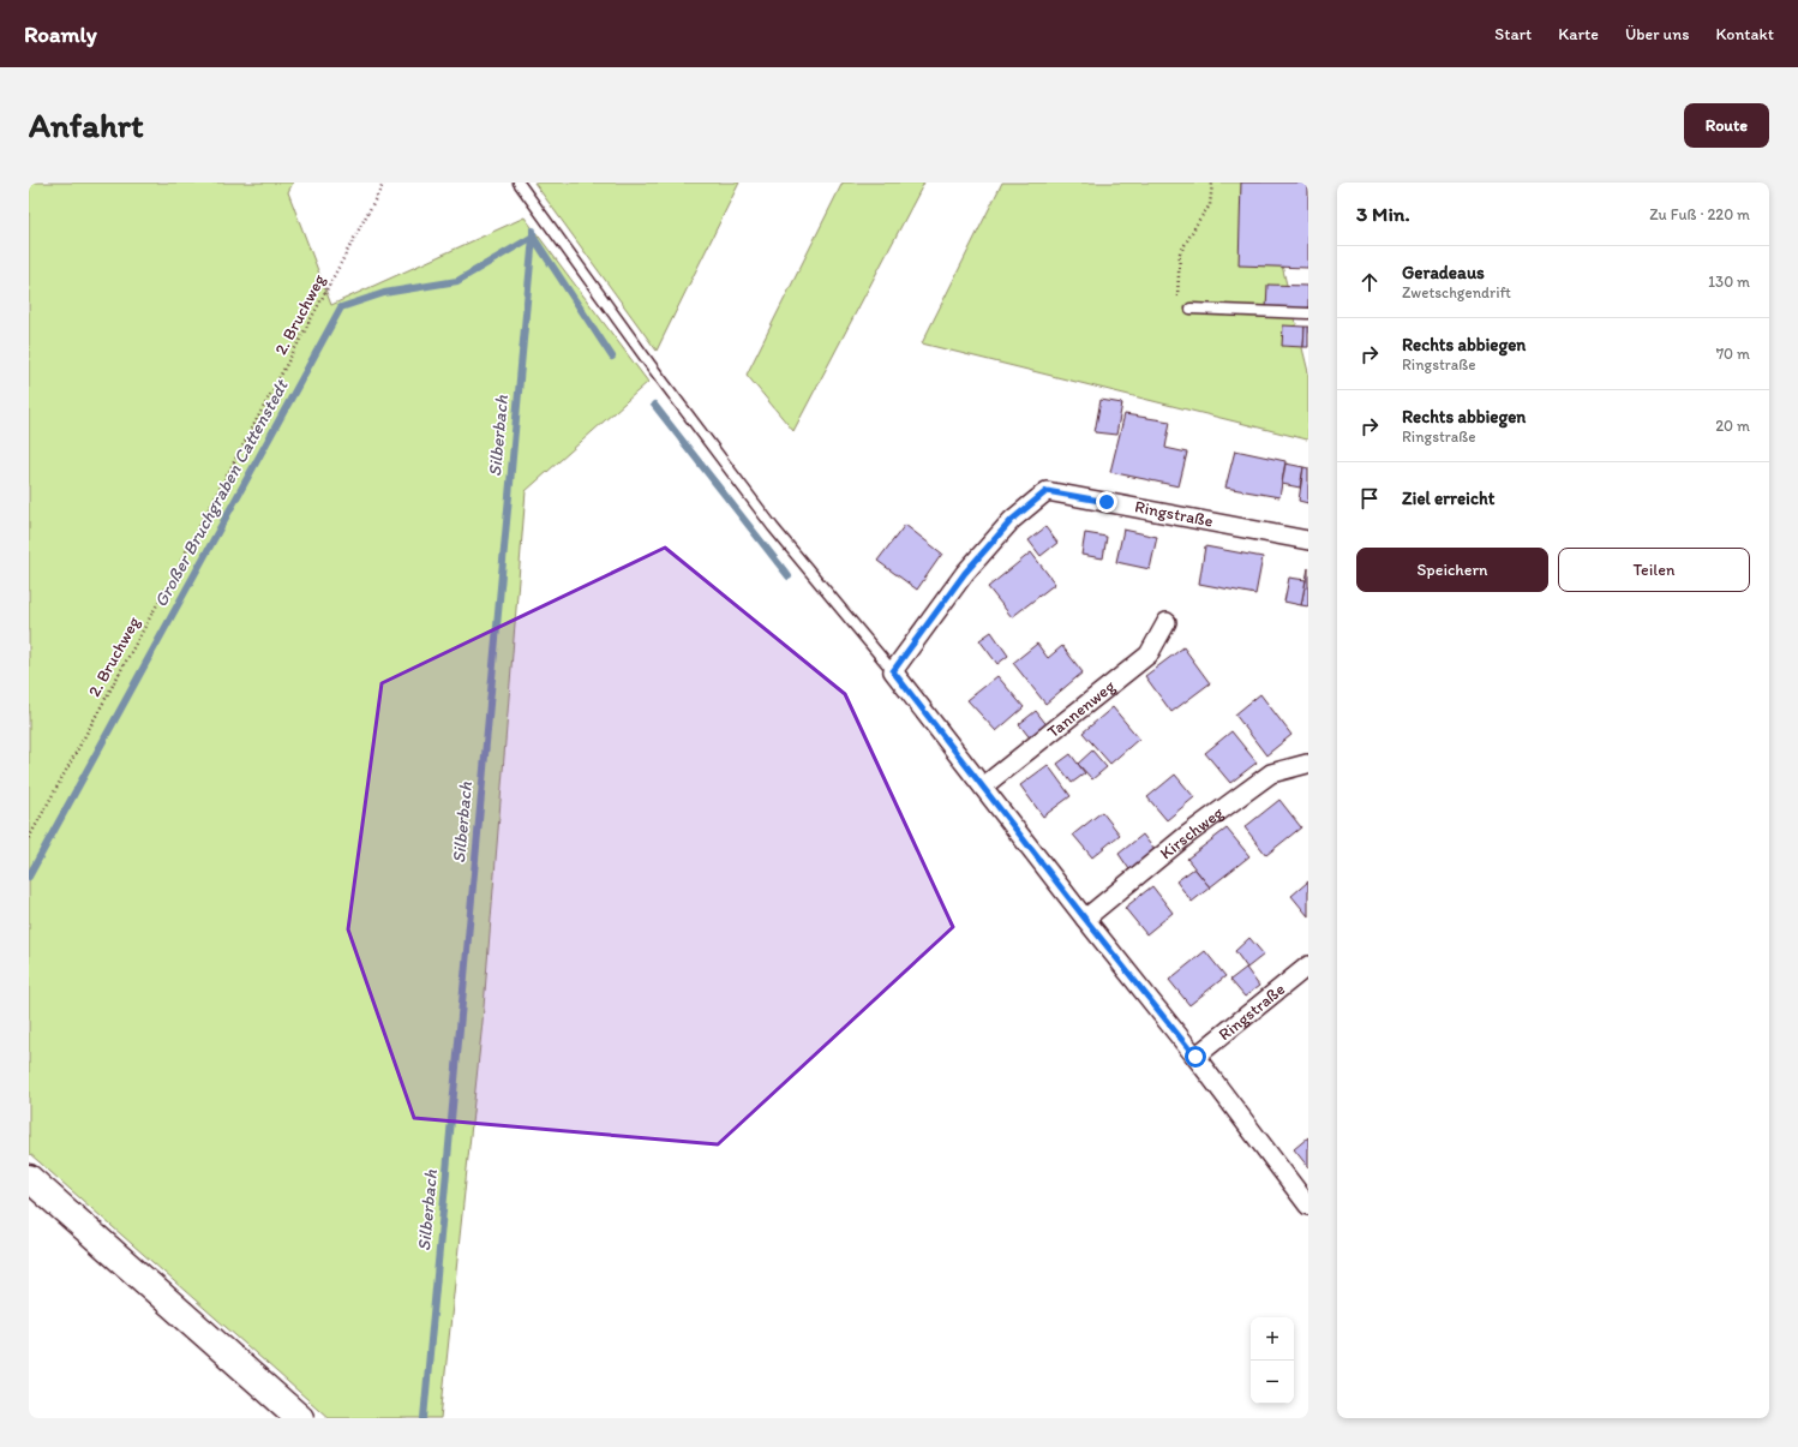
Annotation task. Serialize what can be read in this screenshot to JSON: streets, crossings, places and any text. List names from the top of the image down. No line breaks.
{"streets":{"street":["Ringstraße","Tannenweg","Kirschweg"],"path":["2. Bruchweg"]},"water":["Silberbach","Großer Bruchgraben Cattenstedt"],"page":{"header":"Roamly","nav":["Start","Karte","Über uns","Kontakt"],"buttons":["Route",["Speichern","Teilen"]],"title":"Anfahrt","heading":["3 Min.","Zu Fuß · 220 m"],"list":[["Geradeaus","Zwetschgendrift","130 m"],["Rechts abbiegen","Ringstraße","70 m"],["Rechts abbiegen","Ringstraße","20 m"],"Ziel erreicht"],"map_buttons":["+","−"]}}
